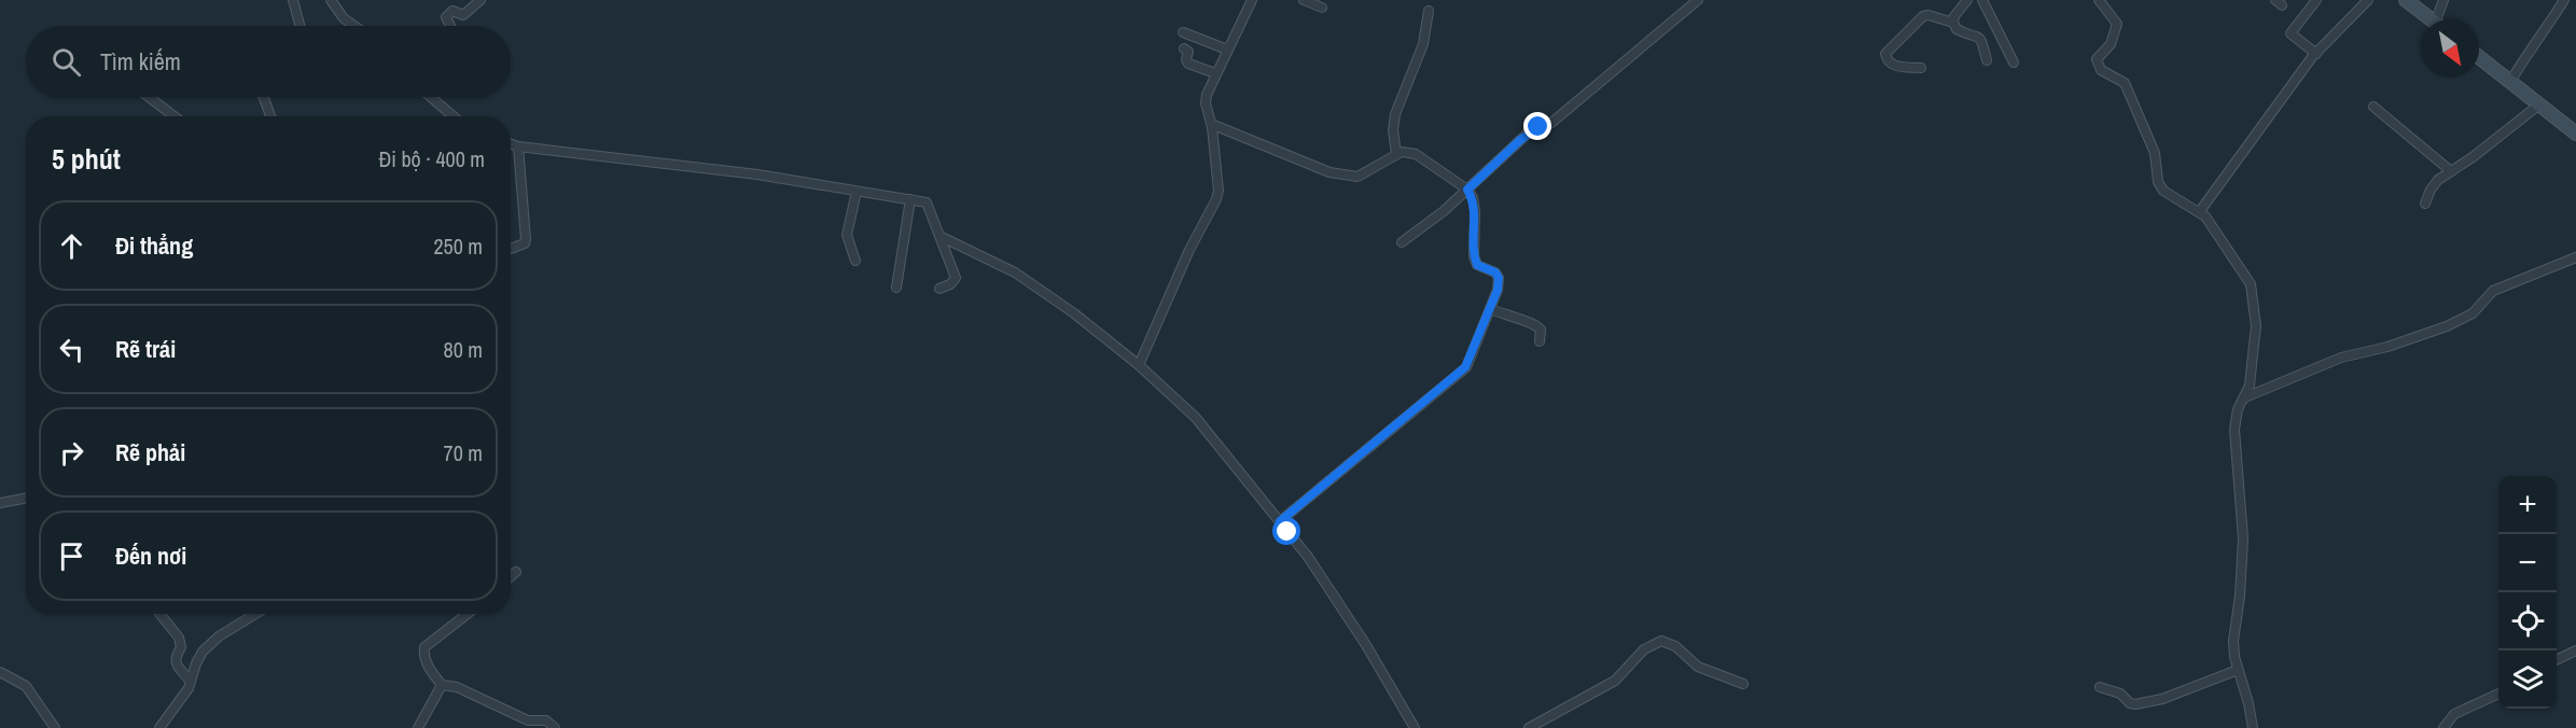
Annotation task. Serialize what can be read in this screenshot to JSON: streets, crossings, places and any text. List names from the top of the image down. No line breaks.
{"north":"bottom right","page":{"search":"Tìm kiếm","heading":["5 phút","Đi bộ · 400 m"],"list":[["Đi thẳng","250 m"],["Rẽ trái","80 m"],["Rẽ phải","70 m"],"Đến nơi"],"map_buttons":["+","−"]}}
